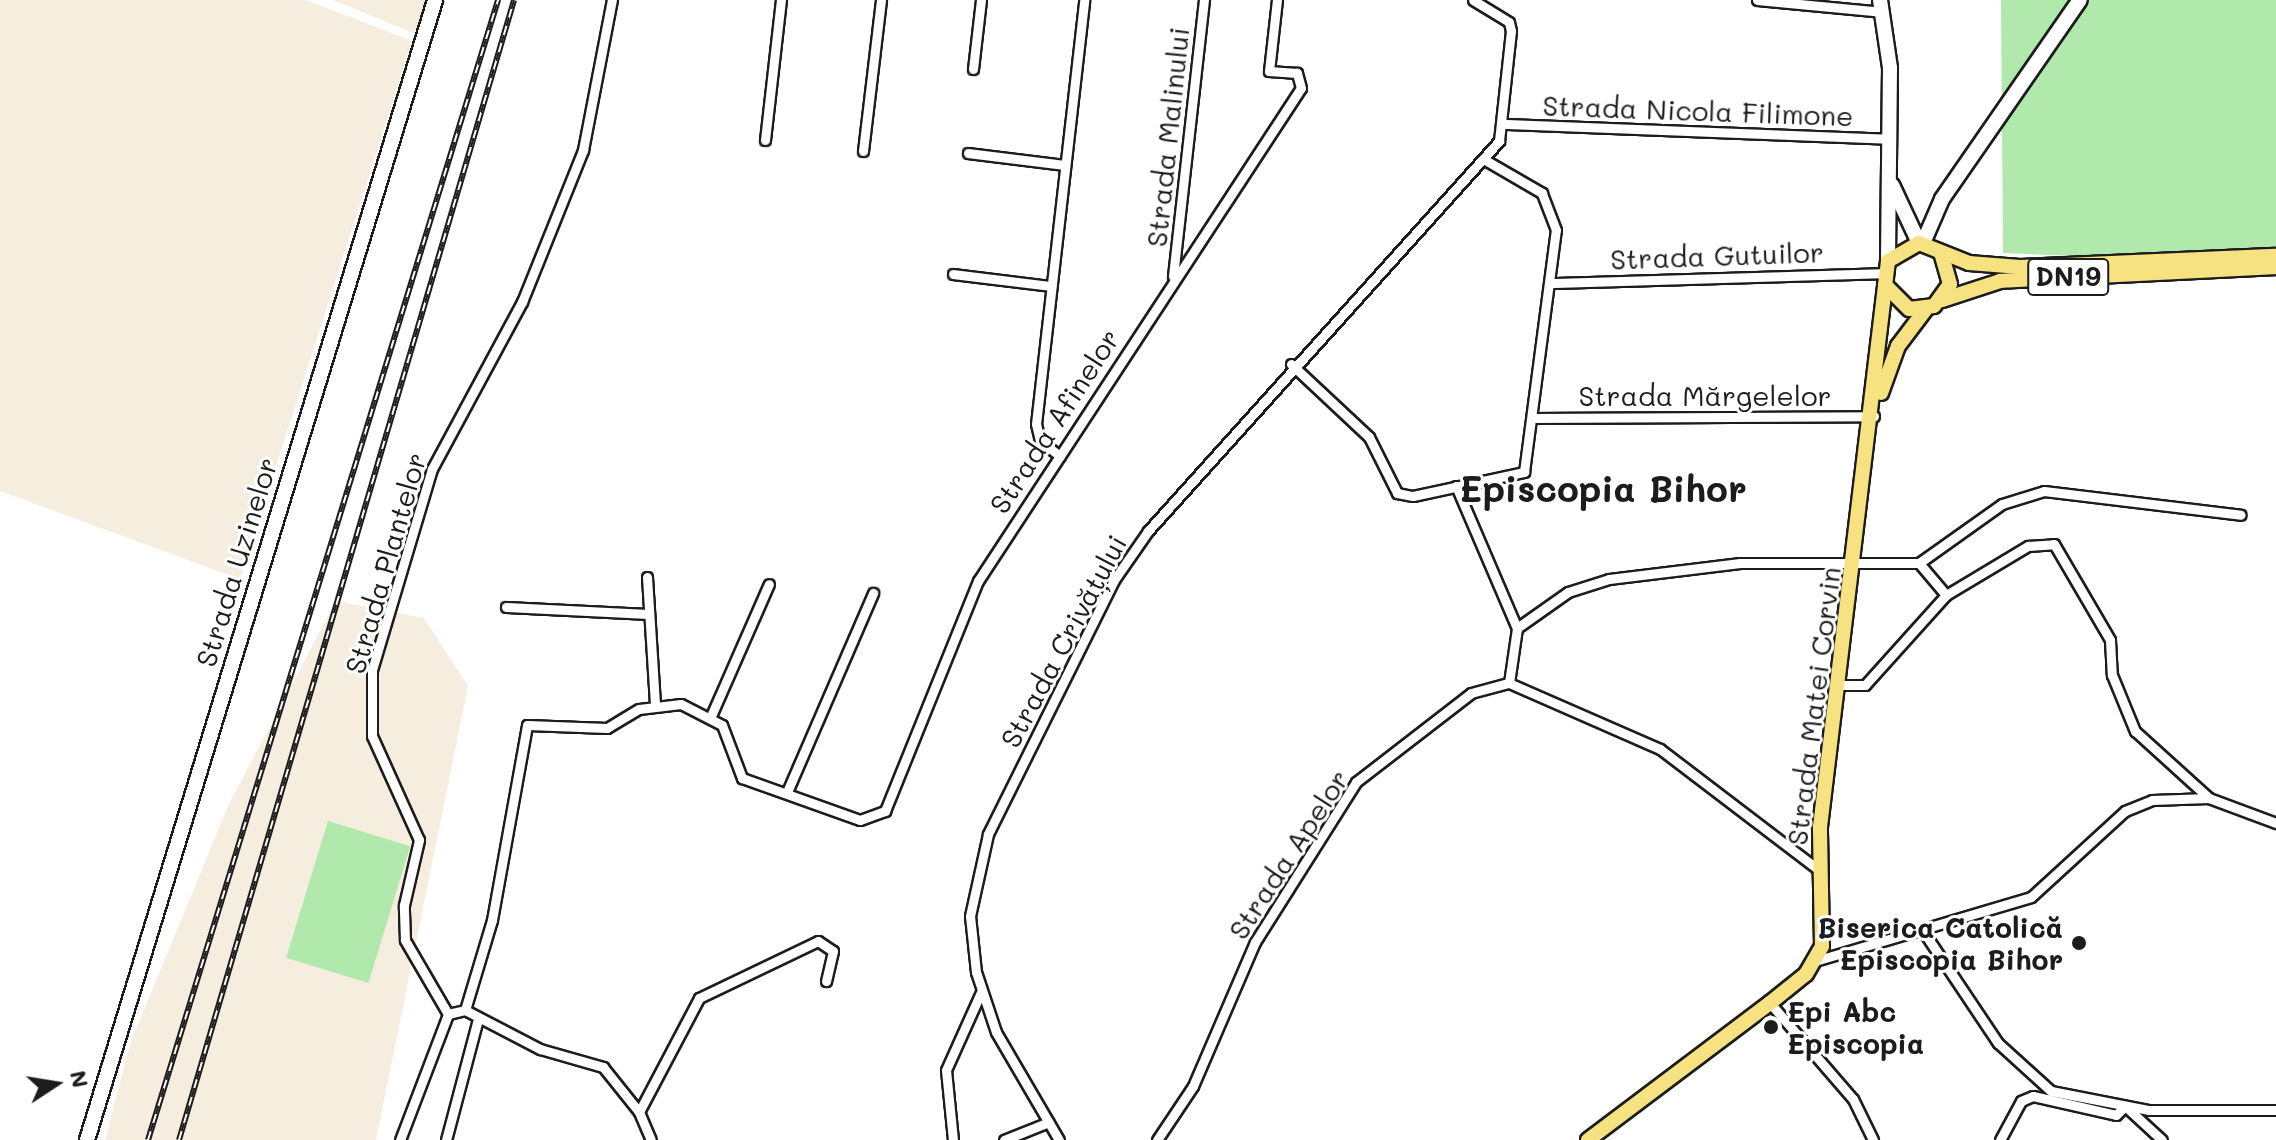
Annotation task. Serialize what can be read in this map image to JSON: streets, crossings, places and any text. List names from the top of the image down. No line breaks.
{"streets":{"main road":["DN19","Strada Matei Corvin"],"street":["Strada Nicola Filimone","Strada Malinului","Strada Gutuilor","Strada Mărgelelor","Strada Afinelor","Strada Uzinelor","Strada Plantelor","Strada Crivățului","Strada Apelor"]},"crossings":[["Strada Nicola Filimone","Strada Crivățului"],["Strada Nicola Filimone","Strada Matei Corvin"],["Strada Malinului","Strada Afinelor"],["Strada Gutuilor","DN19"],["Strada Gutuilor","Strada Matei Corvin"],["DN19","Strada Matei Corvin"],["Strada Mărgelelor","Strada Matei Corvin"]],"districts":["Episcopia Bihor"],"places":["Biserica Catolică Episcopia Bihor","Epi Abc Episcopia"],"north":"right"}
